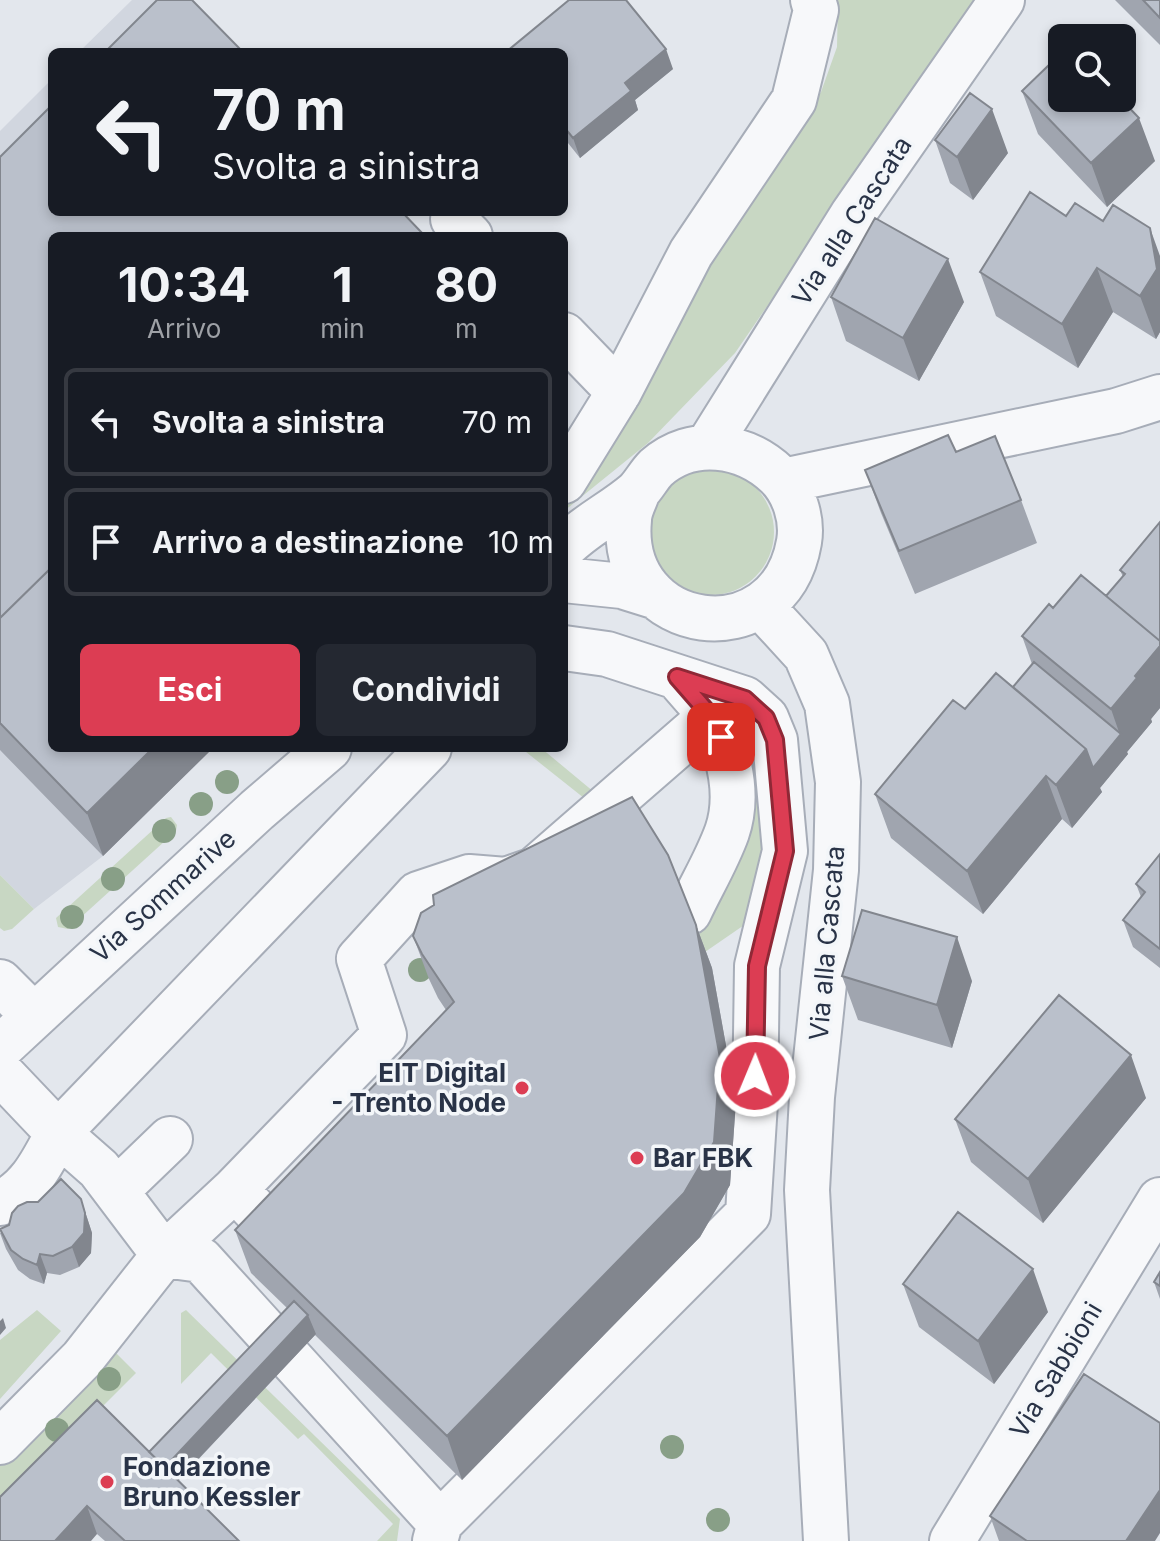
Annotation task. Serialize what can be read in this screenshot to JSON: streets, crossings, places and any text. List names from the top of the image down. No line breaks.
{"streets":{"street":["Via alla Cascata","Via Sommarive","Via Sabbioni"]},"places":["EIT Digital - Trento Node","Bar FBK","Fondazione Bruno Kessler"],"page":{"turn":["70 m","Svolta a sinistra"],"eta":["10:34","Arrivo","1","min","80","m"],"list":[{"name":"Svolta a sinistra","value":"70 m"},{"name":"Arrivo a destinazione","value":"10 m"}],"buttons":["Esci","Condividi"]}}
